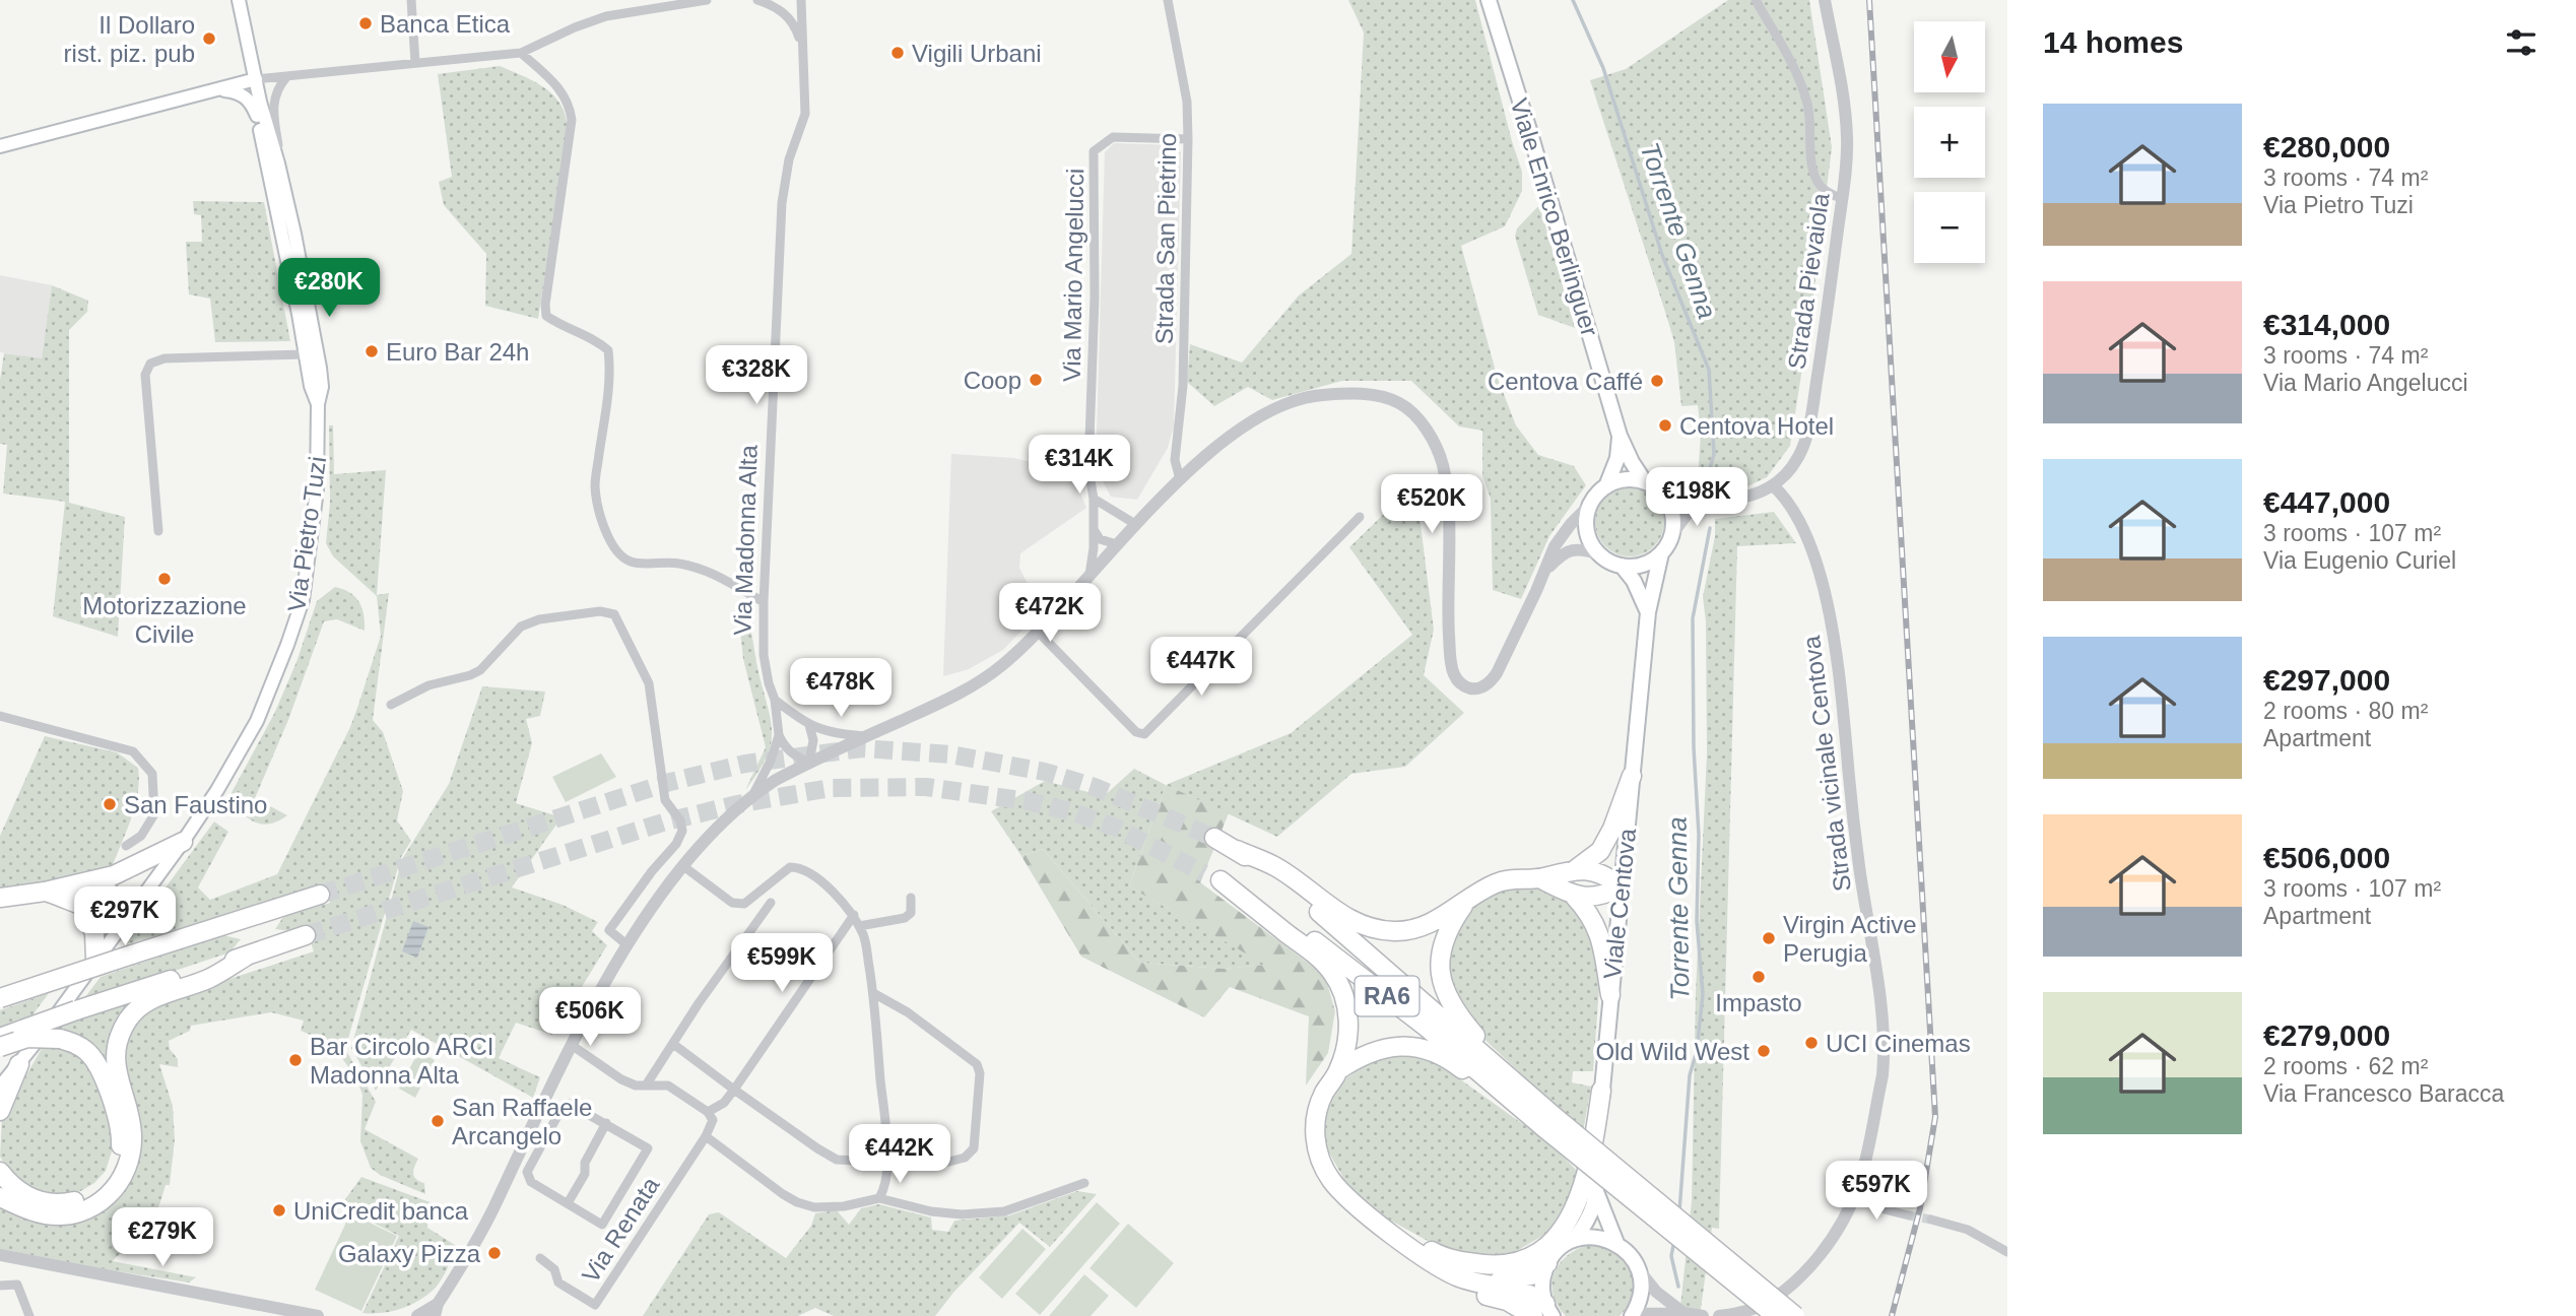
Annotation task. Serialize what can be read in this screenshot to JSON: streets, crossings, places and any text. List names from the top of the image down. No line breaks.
{"streets":{"highway":["RA6"],"main road":["Viale Enrico Berlinguer","Via Pietro Tuzi","Viale Centova"],"street":["Strada San Pietrino","Via Mario Angelucci","Strada Pievaiola","Via Madonna Alta","Strada vicinale Centova","Via Renata"]},"crossings":[["Viale Enrico Berlinguer","Viale Centova"],["Strada San Pietrino","Via Mario Angelucci"],["Strada San Pietrino","Via Madonna Alta"],["Via Mario Angelucci","Via Madonna Alta"],["Strada Pievaiola","Strada vicinale Centova"]],"water":["Torrente Genna"],"places":["Banca Etica","Il Dollaro rist. piz. pub","Vigili Urbani","Euro Bar 24h","Coop","Centova Caffé","Centova Hotel","Motorizzazione Civile","San Faustino","Virgin Active Perugia","Impasto","UCI Cinemas","Old Wild West","Bar Circolo ARCI Madonna Alta","San Raffaele Arcangelo","UniCredit banca","Galaxy Pizza"],"north":"bottom","page":{"heading":"14 homes","map_buttons":["+","−"],"list":[{"name":"€280,000","note":"3 rooms · 74 m² · Via Pietro Tuzi"},{"name":"€314,000","note":"3 rooms · 74 m² · Via Mario Angelucci"},{"name":"€447,000","note":"3 rooms · 107 m² · Via Eugenio Curiel"},{"name":"€297,000","note":"2 rooms · 80 m² · Apartment"},{"name":"€506,000","note":"3 rooms · 107 m² · Apartment"},{"name":"€279,000","note":"2 rooms · 62 m² · Via Francesco Baracca"}],"price":["€280K","€328K","€314K","€198K","€520K","€472K","€447K","€478K","€297K","€599K","€506K","€442K","€597K","€279K"]}}
